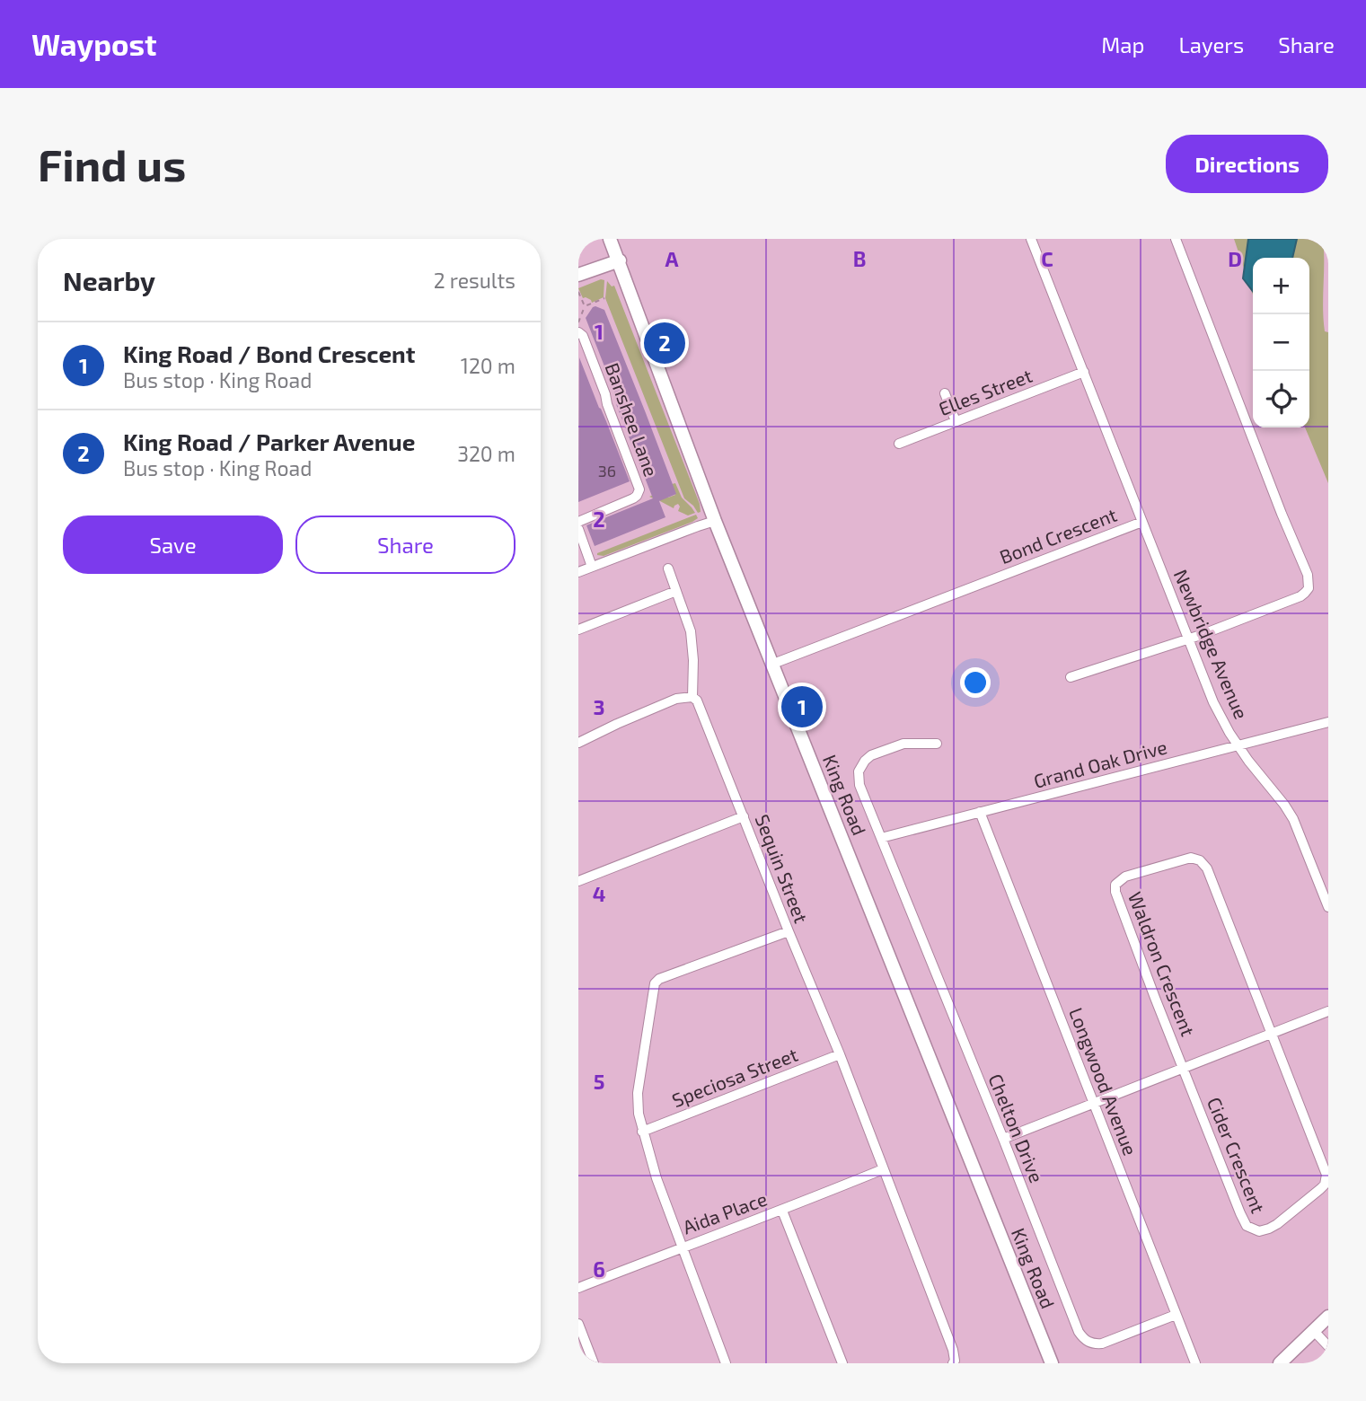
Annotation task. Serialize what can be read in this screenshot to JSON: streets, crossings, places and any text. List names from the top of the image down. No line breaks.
{"streets":{"main road":["King Road"],"street":["Elles Street","Banshee Lane","Bond Crescent","Newbridge Avenue","Grand Oak Drive","Sequin Street","Waldron Crescent","Speciosa Street","Longwood Avenue","Chelton Drive","Cider Crescent","Aida Place"]},"crossings":[["Elles Street","Bond Crescent"],["Bond Crescent","Newbridge Avenue"],["Bond Crescent","King Road"],["Newbridge Avenue","Grand Oak Drive"],["Grand Oak Drive","Longwood Avenue"],["Grand Oak Drive","Chelton Drive"],["Sequin Street","Speciosa Street"],["Sequin Street","Aida Place"],["Waldron Crescent","Cider Crescent"],["Longwood Avenue","Chelton Drive"]],"house_numbers":["36"],"page":{"header":"Waypost","nav":["Map","Layers","Share"],"buttons":["Directions",["Save","Share"]],"title":"Find us","heading":["Nearby","2 results"],"map_buttons":["+","−"],"pins":["2","1"],"list":[{"mark":"1","name":"King Road / Bond Crescent","note":"Bus stop · King Road","value":"120 m"},{"mark":"2","name":"King Road / Parker Avenue","note":"Bus stop · King Road","value":"320 m"}]},"grid":{"columns":["A","B","C","D"],"rows":["1","2","3","4","5","6"]}}
